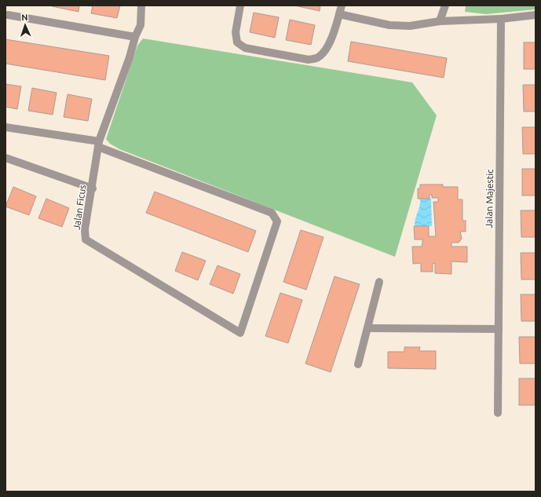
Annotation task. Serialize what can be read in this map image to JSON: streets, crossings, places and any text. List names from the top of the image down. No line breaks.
{"streets":{"street":["Jalan Majestic","Jalan Ficus"]},"north":"top"}
